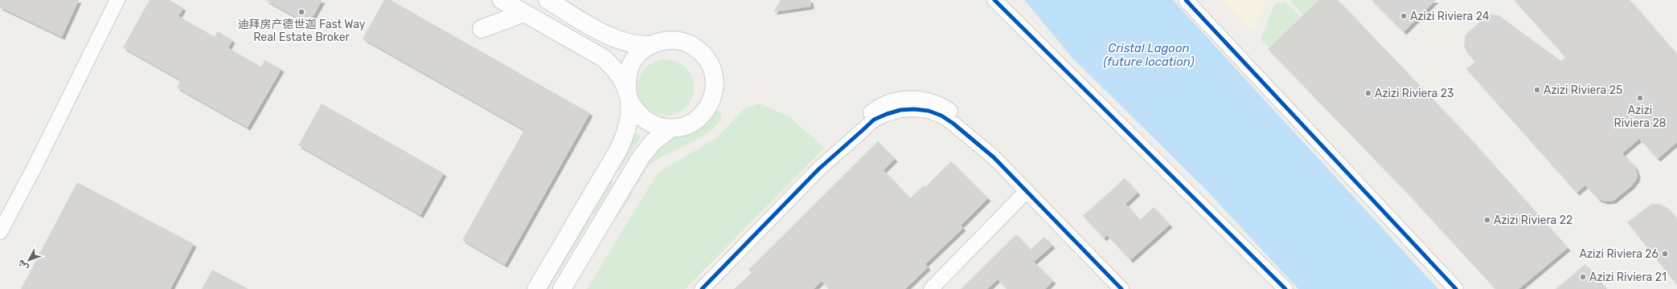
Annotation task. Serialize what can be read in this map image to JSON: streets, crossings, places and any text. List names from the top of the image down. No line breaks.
{"water":["Cristal Lagoon (future location)"],"places":["迪拜房产德世迦 Fast Way Real Estate Broker","Azizi Riviera 24","Azizi Riviera 25","Azizi Riviera 23","Azizi Riviera 28","Azizi Riviera 22","Azizi Riviera 26","Azizi Riviera 21"],"north":"bottom left"}
